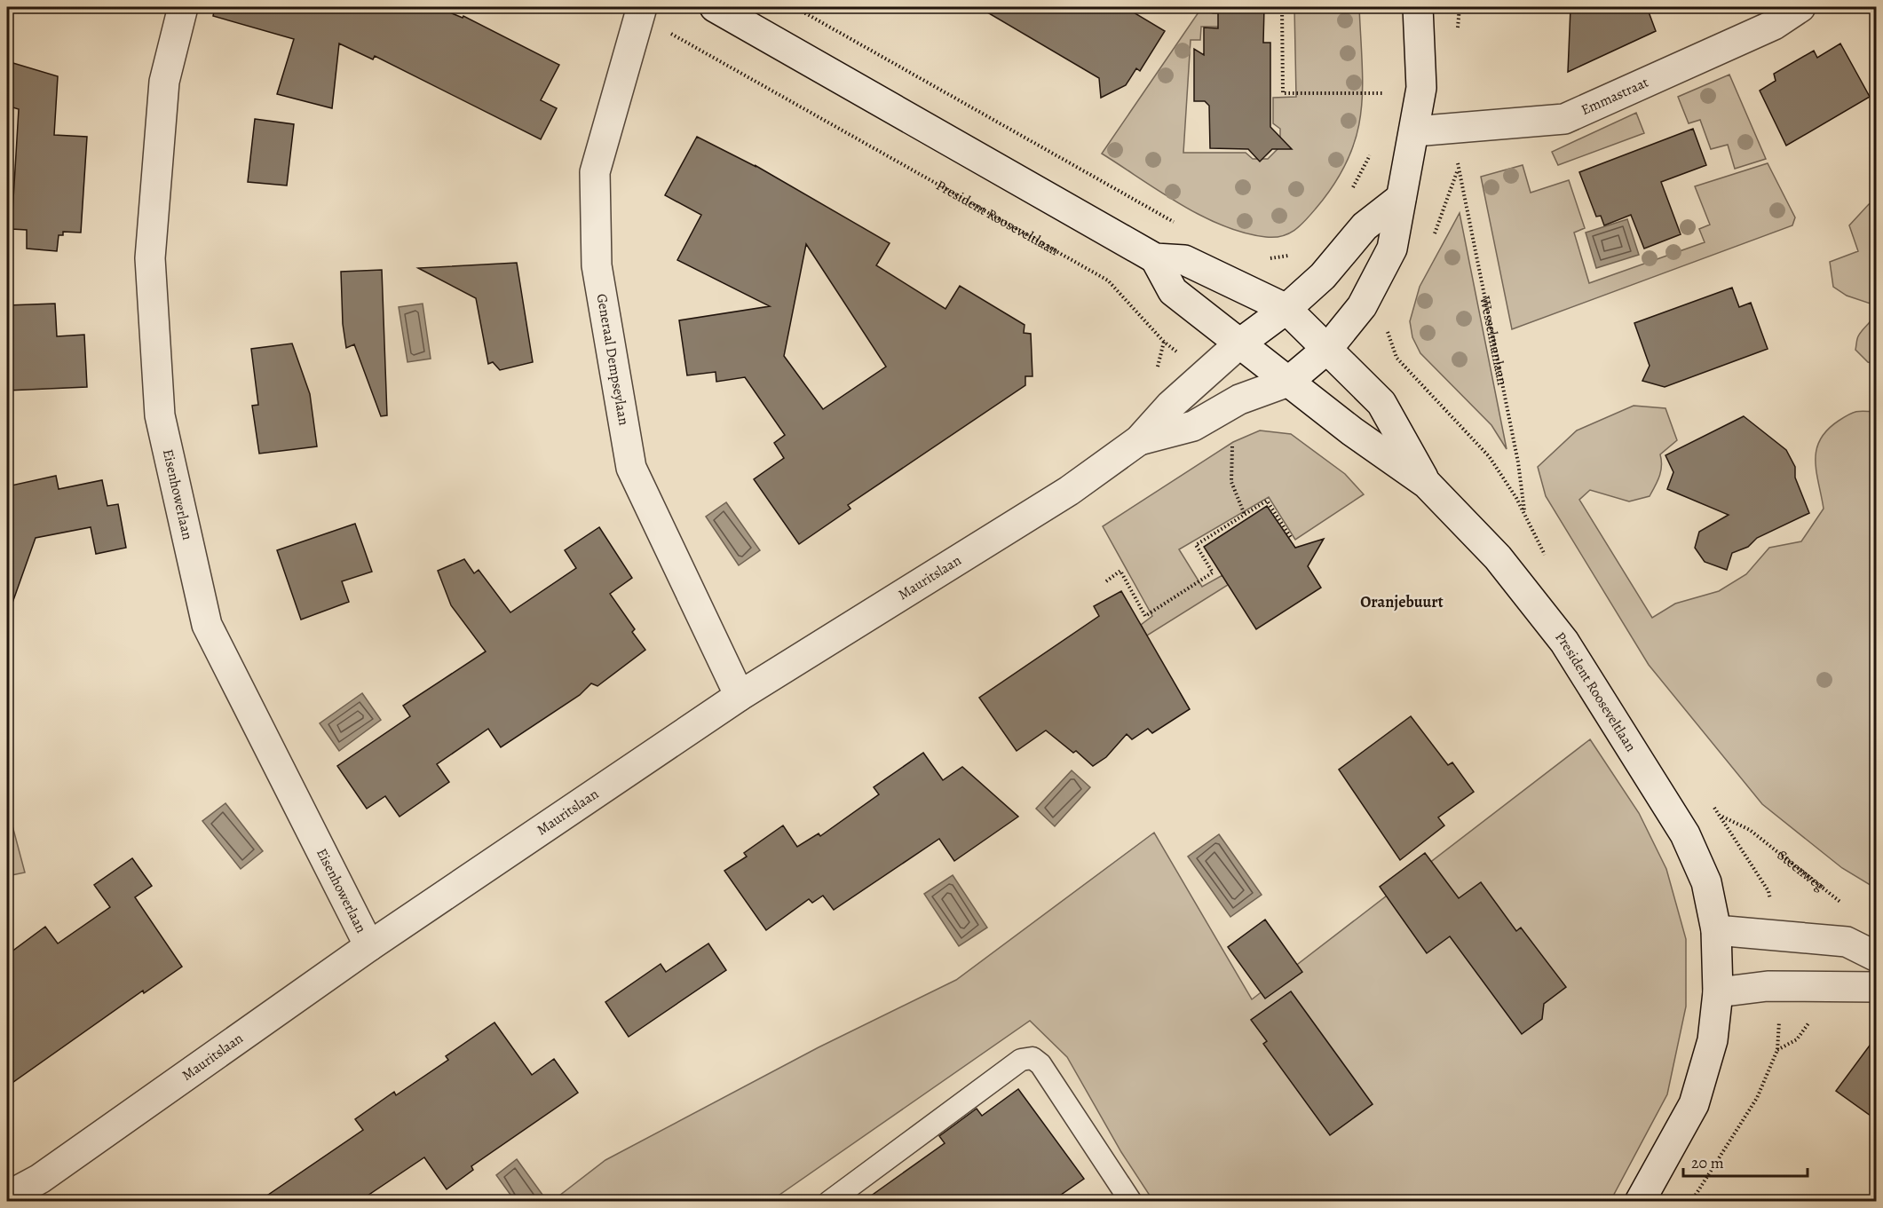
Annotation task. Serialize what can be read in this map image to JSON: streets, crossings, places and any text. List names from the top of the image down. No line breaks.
{"streets":{"street":["Emmastraat","President Rooseveltlaan","Generaal Dempseylaan","Eisenhowerlaan","Mauritslaan"],"path":["Wesselmanlaan","Steenweg"]},"crossings":[["President Rooseveltlaan","Generaal Dempseylaan"],["President Rooseveltlaan","Mauritslaan"],["Generaal Dempseylaan","Mauritslaan"],["Eisenhowerlaan","Mauritslaan"]],"districts":["Oranjebuurt"],"scale_bar":"20 m"}
